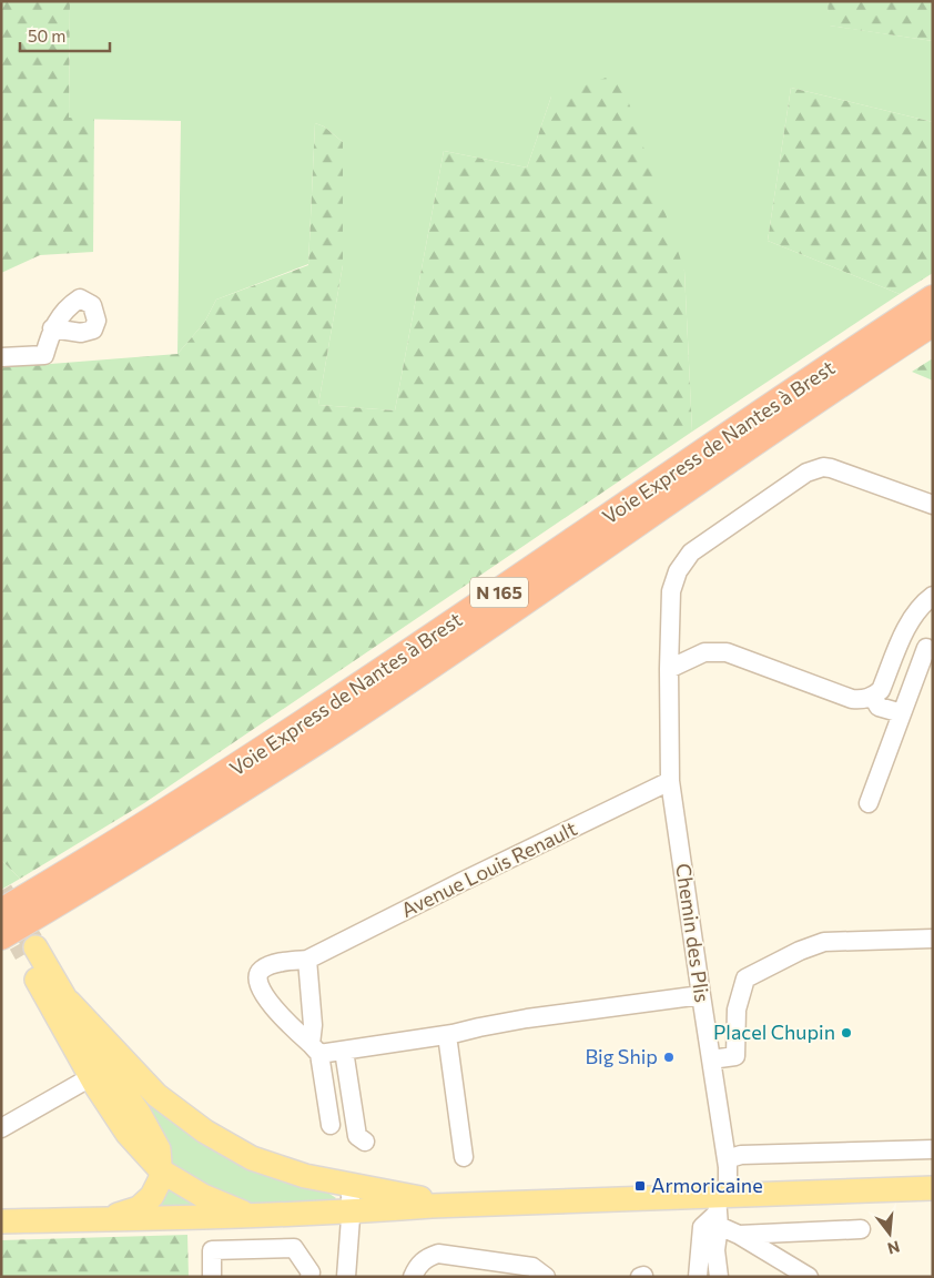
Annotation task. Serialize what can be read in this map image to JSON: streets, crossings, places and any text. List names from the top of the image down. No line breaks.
{"streets":{"highway":["Voie Express de Nantes à Brest","N 165"],"street":["Avenue Louis Renault","Chemin des Plis"]},"crossings":[["Avenue Louis Renault","Chemin des Plis"]],"places":{"other":["Placel Chupin","Big Ship"],"transit":["Armoricaine"]},"scale_bar":"50 m","north":"bottom"}
